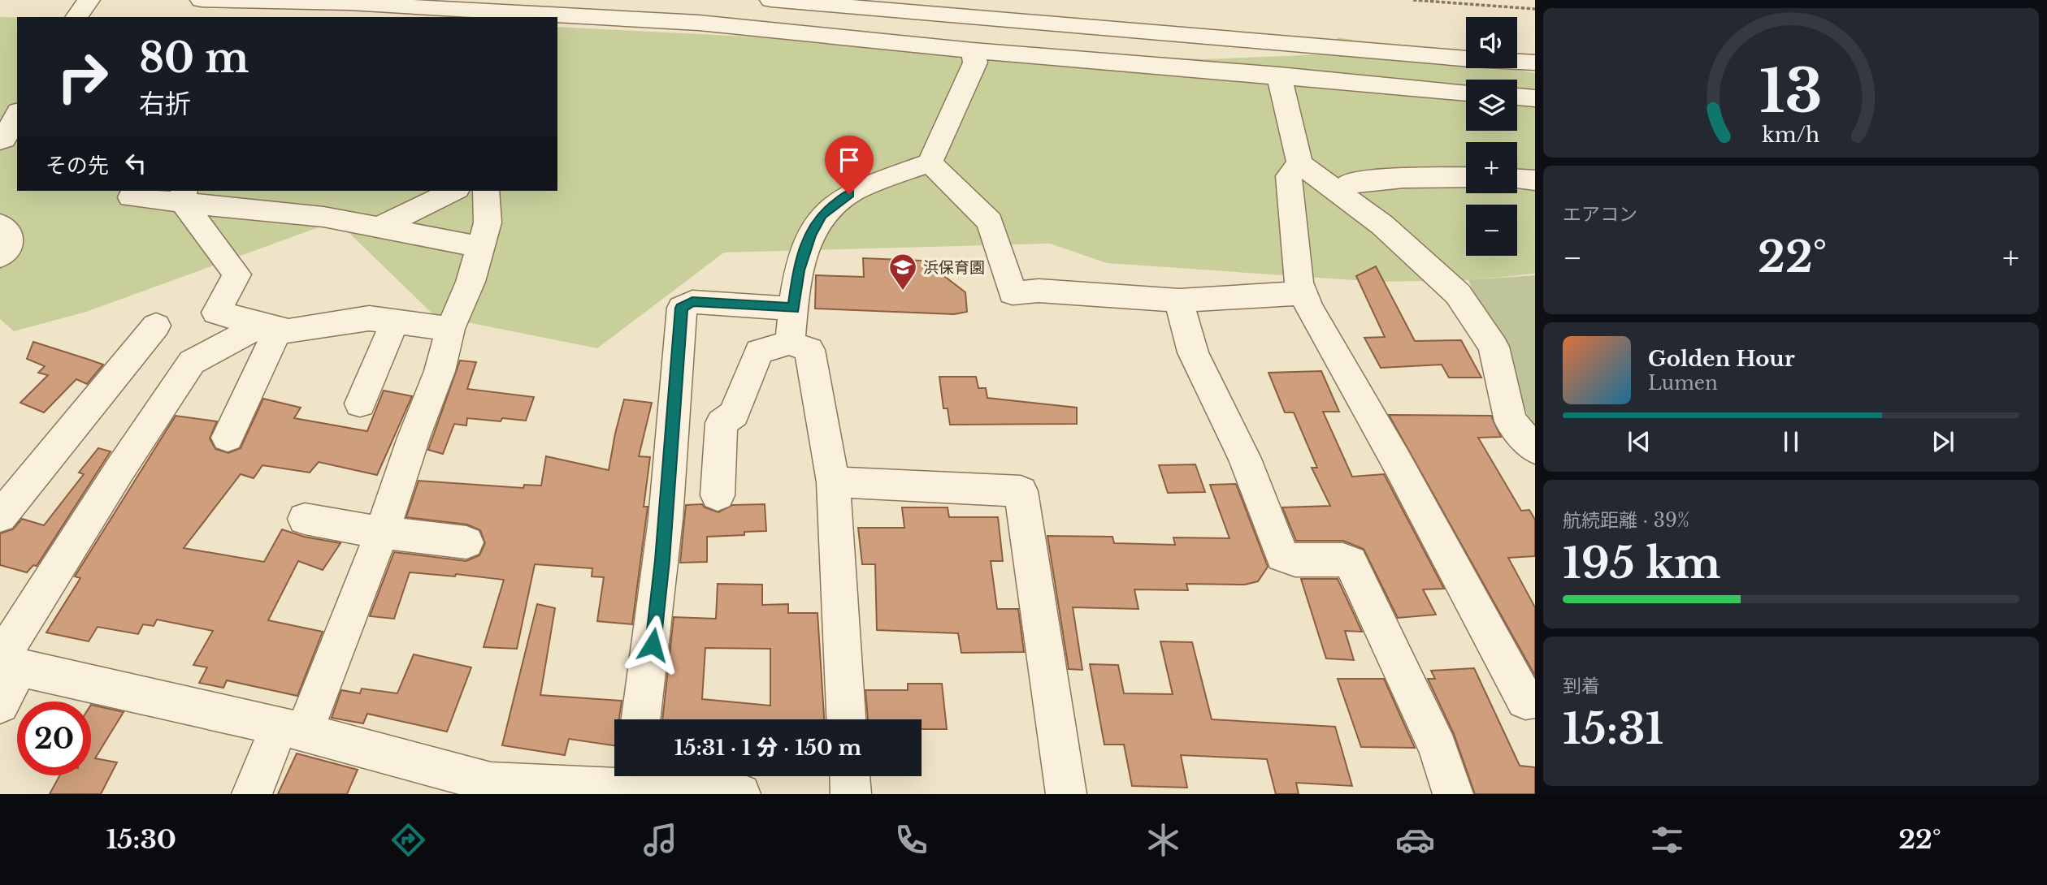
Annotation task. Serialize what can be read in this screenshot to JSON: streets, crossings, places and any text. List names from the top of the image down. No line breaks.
{"places":{"school or university":["浜保育園"]},"page":{"map_buttons":["+","−"],"turn":["80 m","右折"],"then":"その先","tile":["エアコン",["航続距離 · 39%","195 km"],["到着","15:31"]],"heat":["−","22°","+"],"song":["Golden Hour","Lumen"],"limit":"20","trip":"15:31 · 1 分 · 150 m","tabs":["15:30","22°"],"gauge":["13","km/h"]}}
